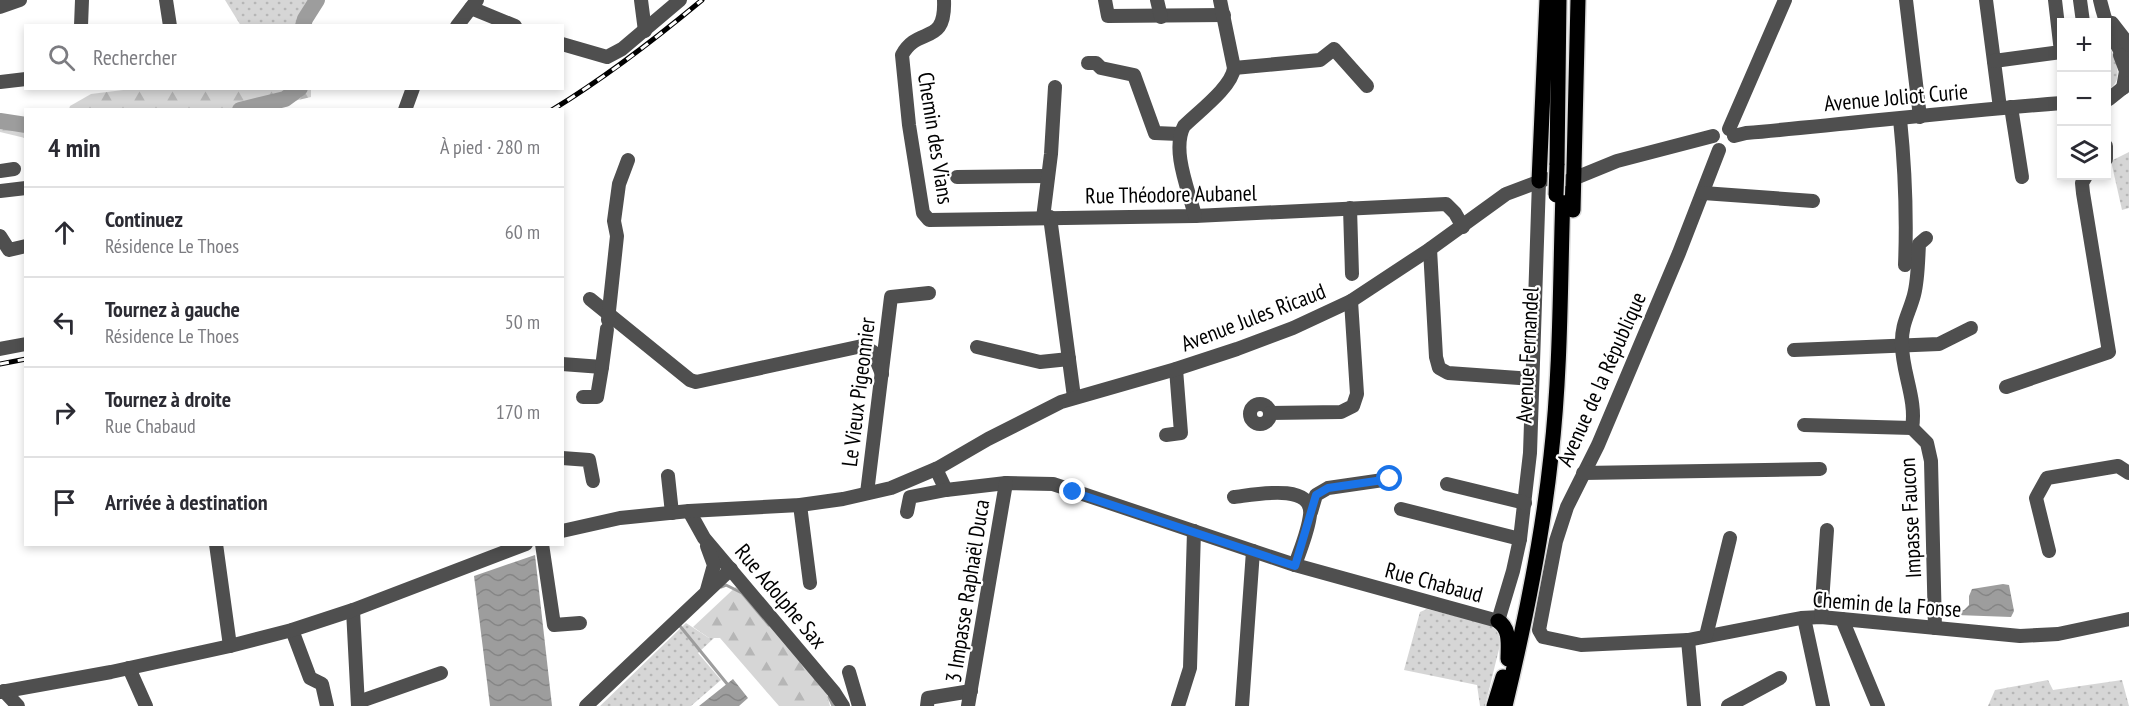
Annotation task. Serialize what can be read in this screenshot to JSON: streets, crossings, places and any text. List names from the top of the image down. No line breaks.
{"streets":{"main road":["Avenue Fernandel"],"street":["Avenue Joliot Curie","Chemin des Vians","Rue Théodore Aubanel","Avenue Jules Ricaud","Avenue de la République","Le Vieux Pigeonnier","Impasse Faucon","Rue Chabaud","3 Impasse Raphaël Duca","Rue Adolphe Sax","Chemin de la Fonse"]},"crossings":[["Avenue Joliot Curie","Avenue Jules Ricaud"],["Avenue Joliot Curie","Avenue de la République"],["Chemin des Vians","Rue Théodore Aubanel"],["Rue Théodore Aubanel","Avenue Jules Ricaud"],["Avenue Jules Ricaud","Avenue Fernandel"],["Avenue Jules Ricaud","Avenue de la République"],["Avenue Jules Ricaud","Le Vieux Pigeonnier"],["Avenue Jules Ricaud","Rue Chabaud"],["Avenue Jules Ricaud","Rue Adolphe Sax"],["Avenue Fernandel","Rue Chabaud"],["Avenue de la République","Chemin de la Fonse"],["Impasse Faucon","Chemin de la Fonse"],["Rue Chabaud","3 Impasse Raphaël Duca"]],"page":{"map_buttons":["+","−"],"search":"Rechercher","heading":["4 min","À pied · 280 m"],"list":[["Continuez","Résidence Le Thoes","60 m"],["Tournez à gauche","Résidence Le Thoes","50 m"],["Tournez à droite","Rue Chabaud","170 m"],"Arrivée à destination"]}}
